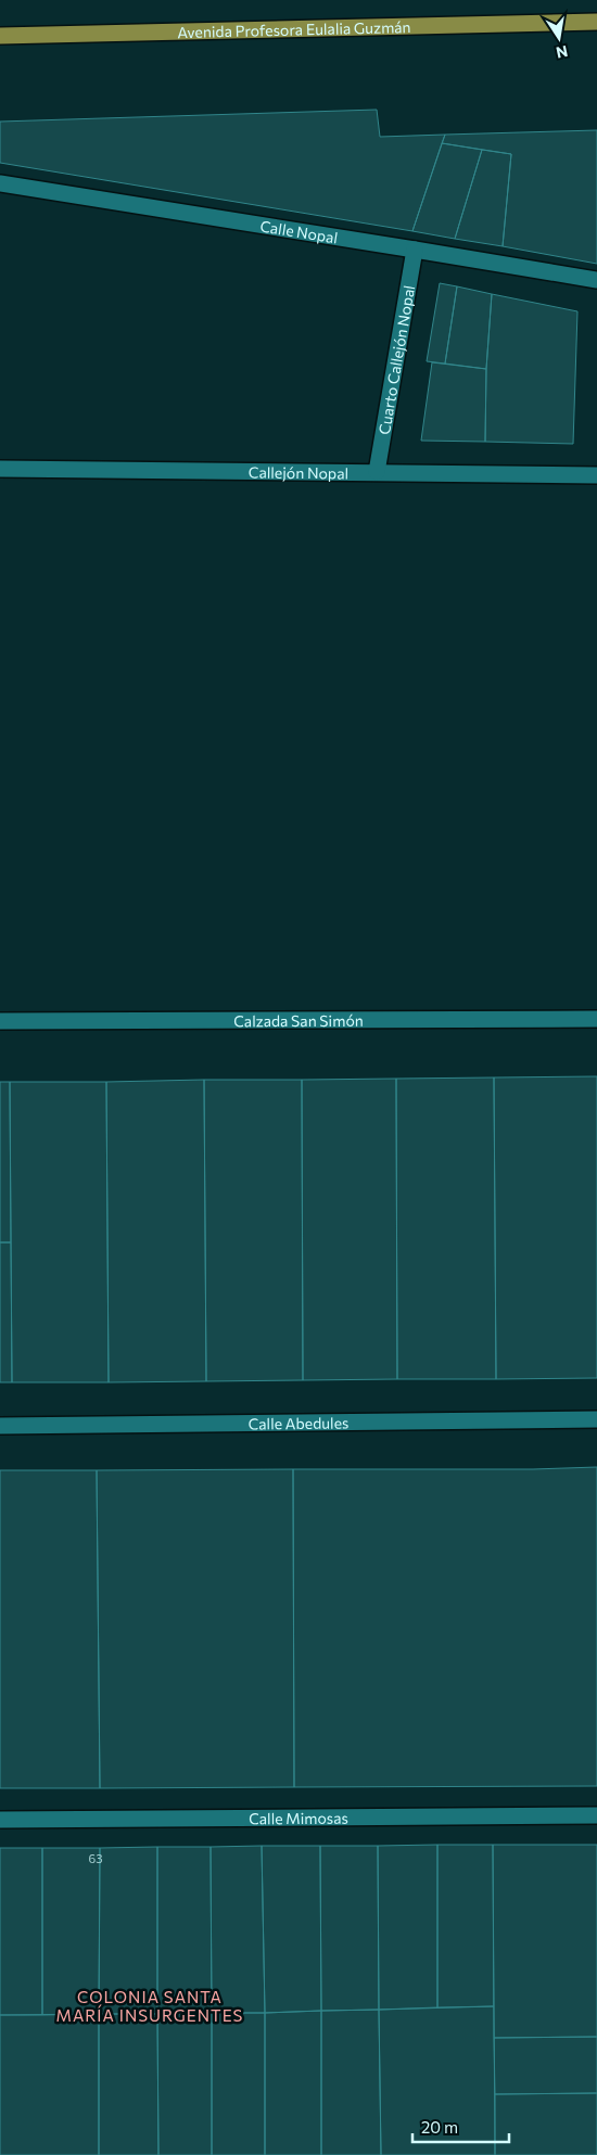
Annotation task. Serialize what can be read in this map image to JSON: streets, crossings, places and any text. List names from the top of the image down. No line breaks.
{"streets":{"main road":["Avenida Profesora Eulalia Guzmán"],"street":["Calle Nopal","Cuarto Callejón Nopal","Callejón Nopal","Calzada San Simón","Calle Abedules","Calle Mimosas"]},"crossings":[["Calle Nopal","Cuarto Callejón Nopal"],["Cuarto Callejón Nopal","Callejón Nopal"]],"districts":["COLONIA SANTA MARÍA INSURGENTES"],"house_numbers":["63"],"scale_bar":"20 m","north":"bottom"}
